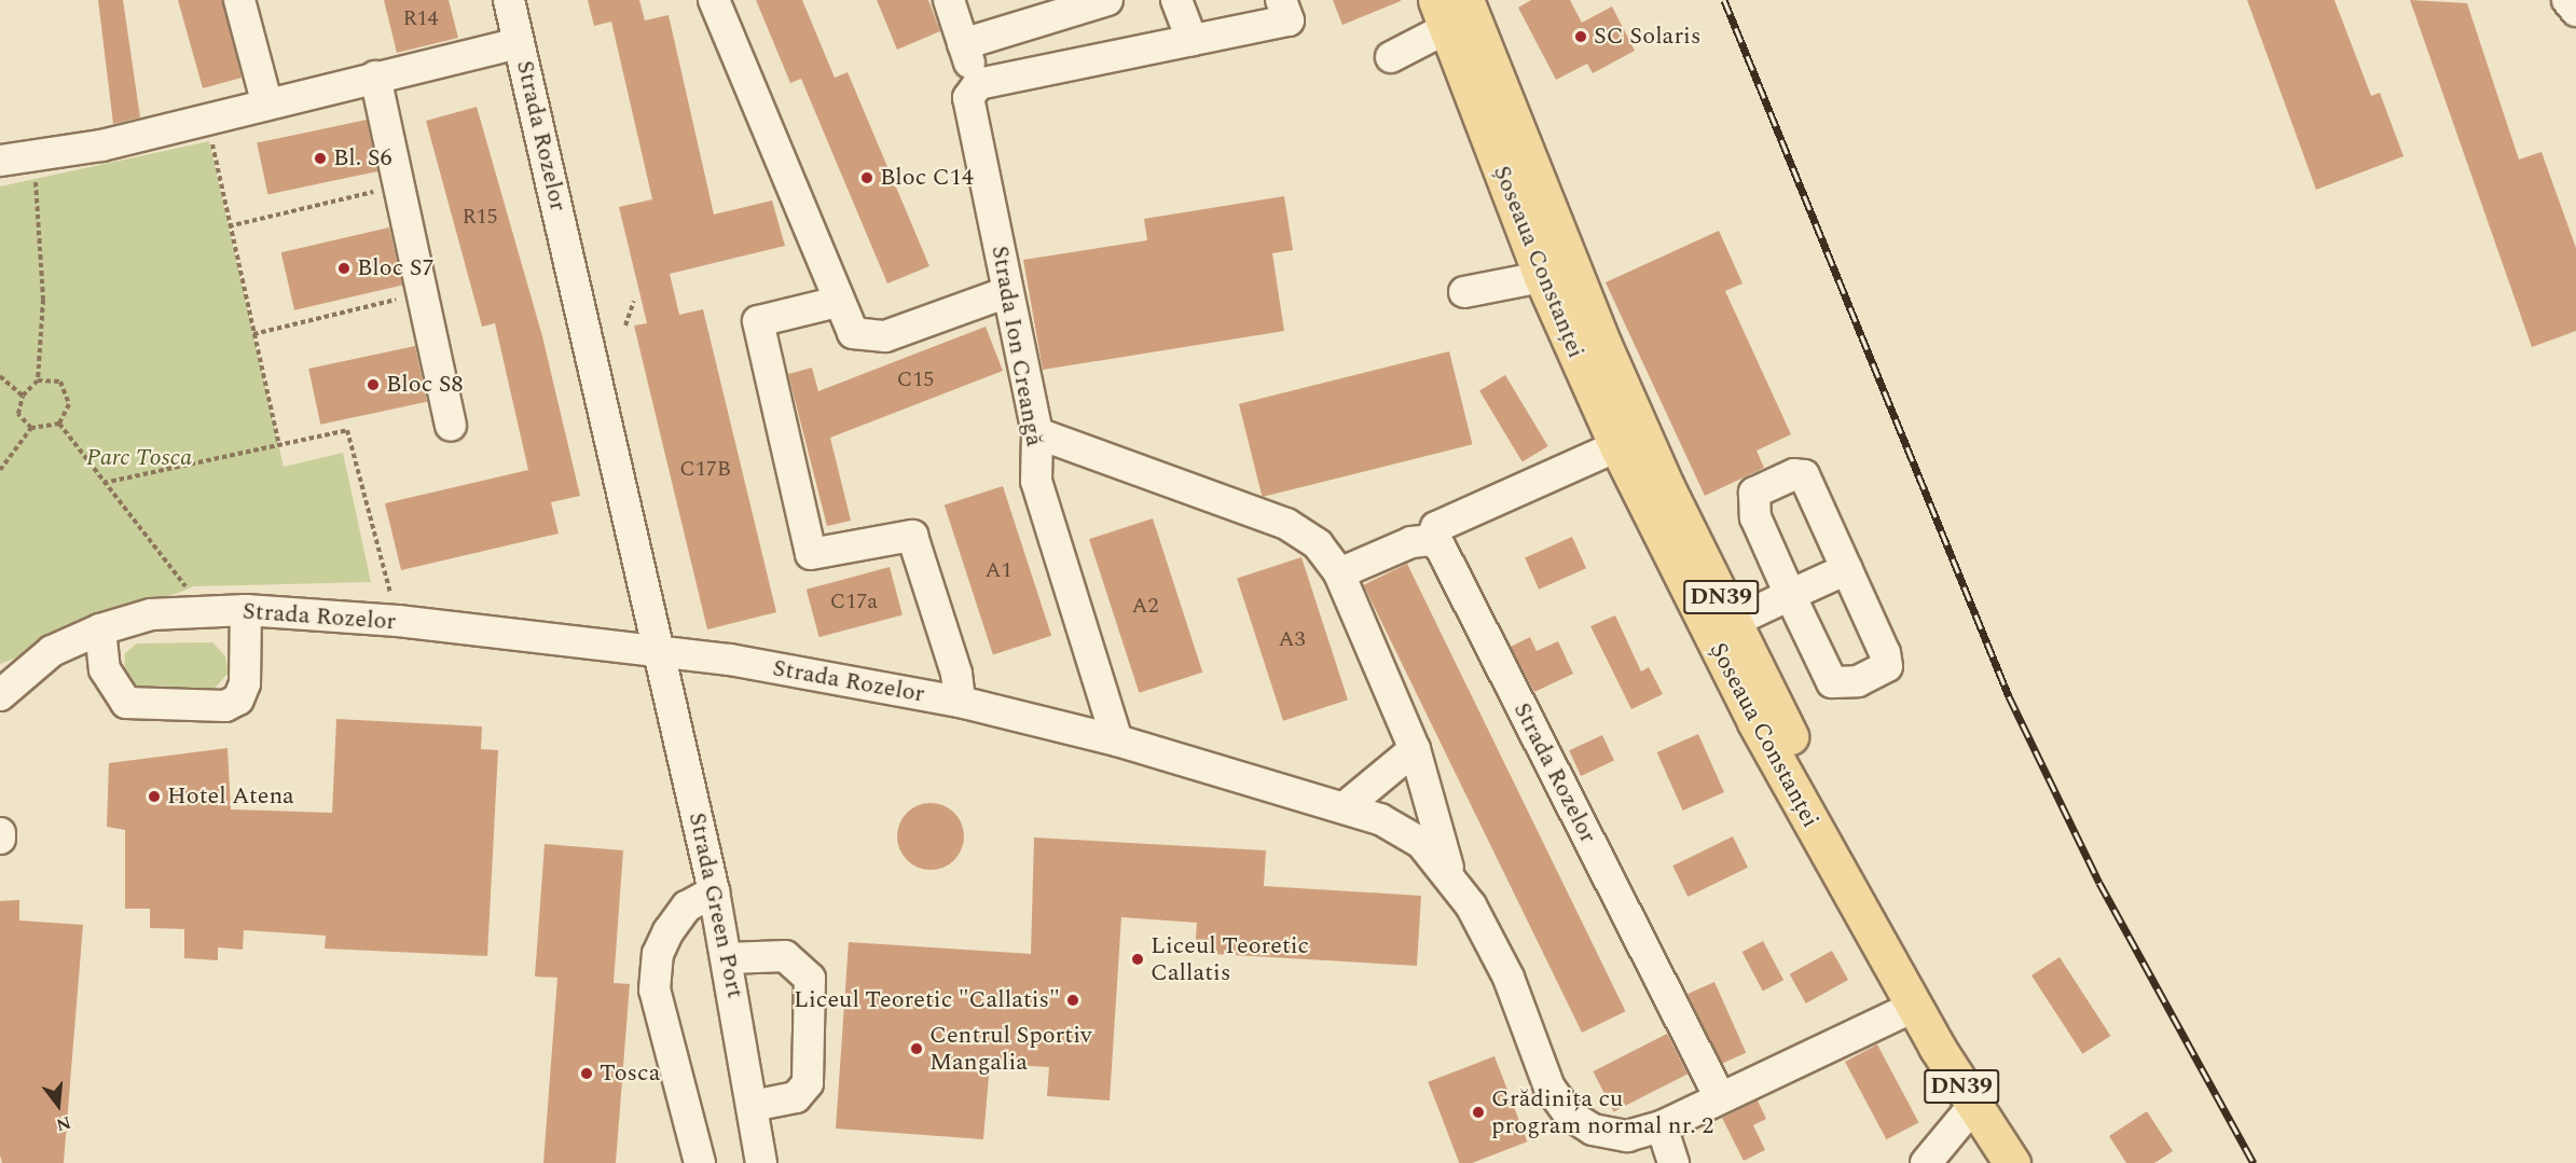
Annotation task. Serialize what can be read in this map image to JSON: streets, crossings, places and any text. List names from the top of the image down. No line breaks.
{"streets":{"main road":["Șoseaua Constanței","DN39"],"street":["Strada Rozelor","Strada Ion Creangă","Strada Green Port"]},"crossings":[["Strada Rozelor","Șoseaua Constanței"],["Strada Rozelor","Strada Ion Creangă"],["Strada Rozelor","Strada Green Port"]],"parks":["Parc Tosca"],"places":["SC Solaris","Bl. S6","Bloc C14","Bloc S7","Bloc S8","Hotel Atena","Liceul Teoretic Callatis","Liceul Teoretic \"Callatis\"","Centrul Sportiv Mangalia","Tosca","Grădinița cu program normal nr. 2"],"house_numbers":["R14","R15","C15","C17B","A1","C17a","A2","A3"],"north":"bottom"}
